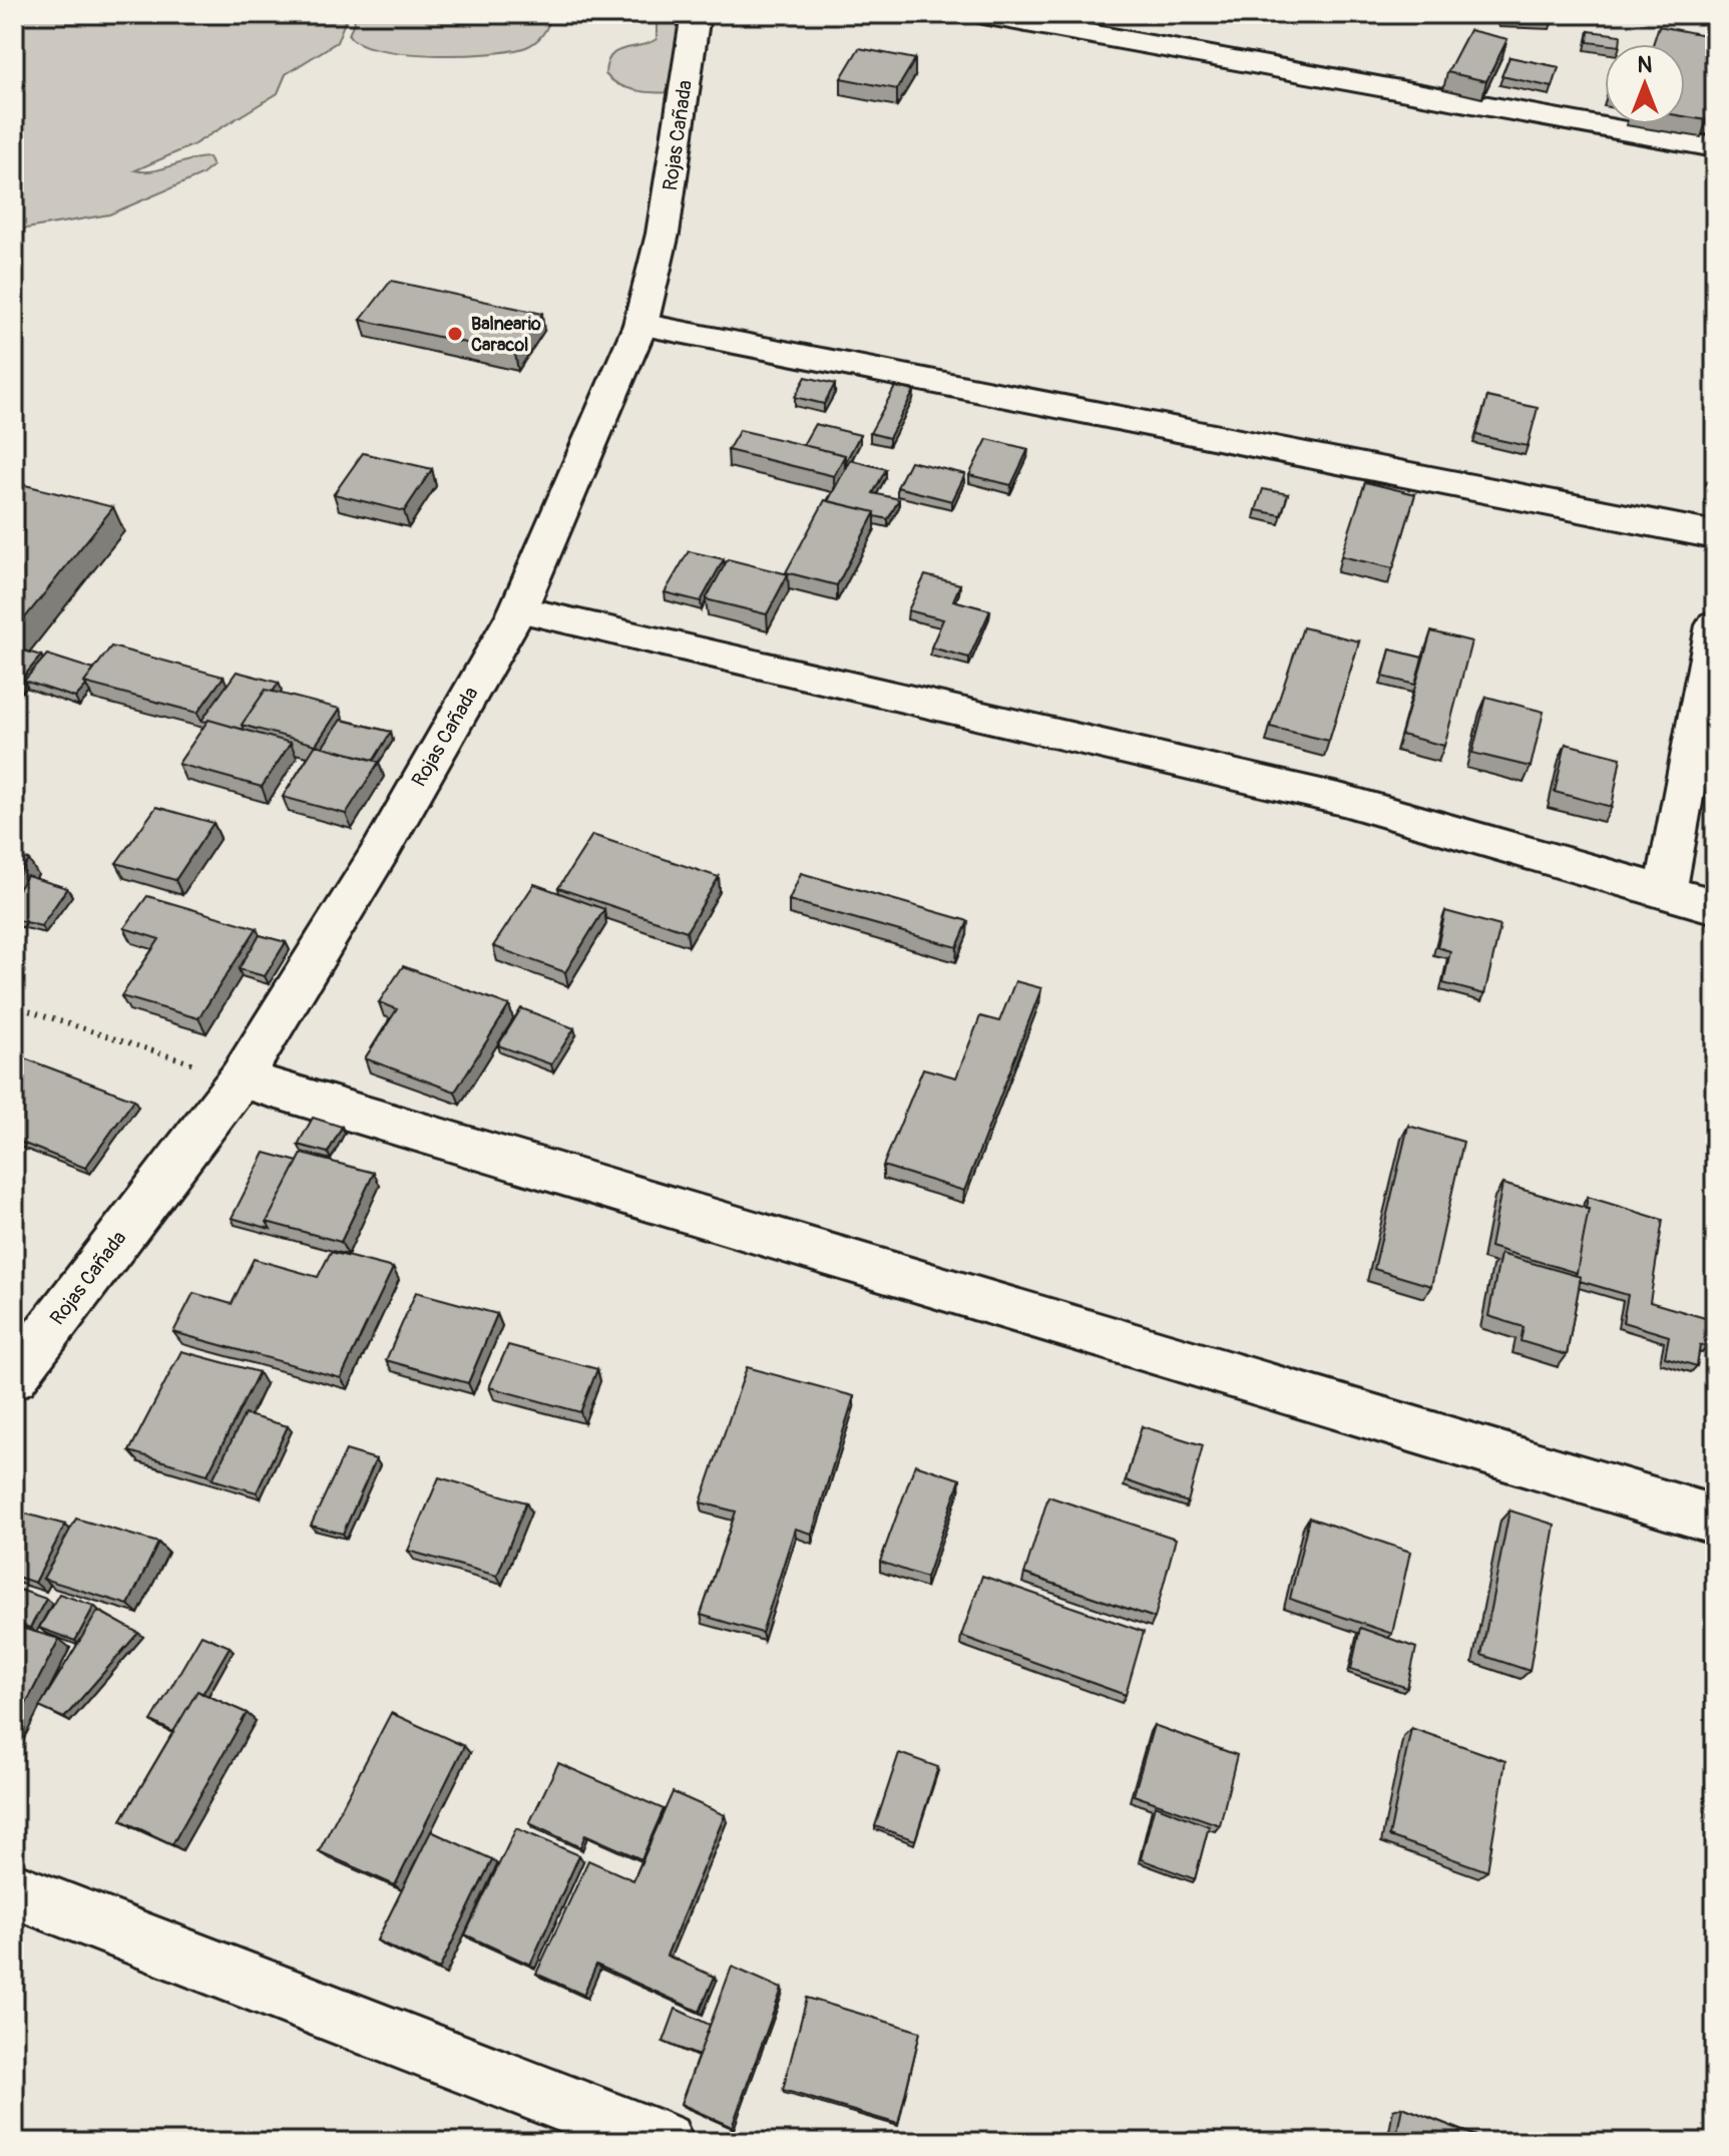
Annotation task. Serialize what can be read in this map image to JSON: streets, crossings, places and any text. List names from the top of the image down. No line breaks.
{"streets":{"street":["Rojas Cañada"]},"places":["Balneario Caracol"],"north":"top"}
